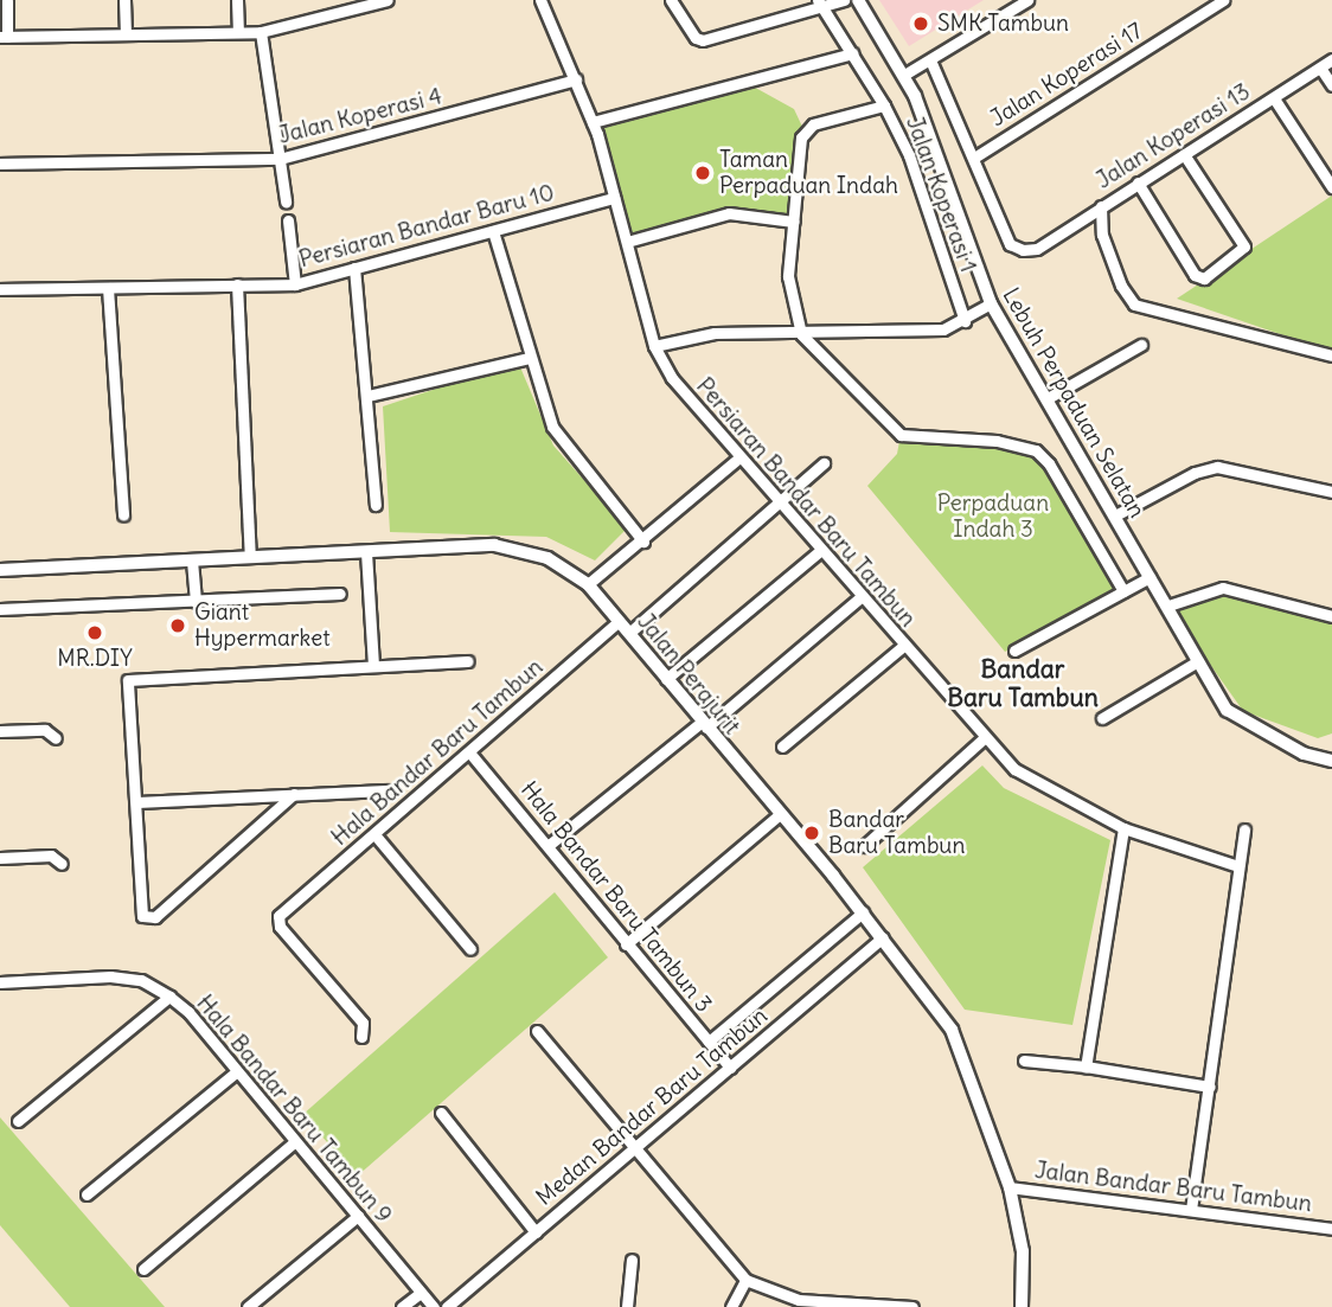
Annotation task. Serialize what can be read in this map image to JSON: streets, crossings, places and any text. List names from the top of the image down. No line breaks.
{"streets":{"street":["Jalan Koperasi 17","Jalan Koperasi 4","Jalan Koperasi 13","Jalan Koperasi 1","Persiaran Bandar Baru 10","Lebuh Perpaduan Selatan","Persiaran Bandar Baru Tambun","Jalan Perajurit","Hala Bandar Baru Tambun","Hala Bandar Baru Tambun 3","Medan Bandar Baru Tambun","Hala Bandar Baru Tambun 9","Jalan Bandar Baru Tambun"]},"crossings":[["Jalan Koperasi 17","Jalan Koperasi 13"],["Jalan Koperasi 4","Persiaran Bandar Baru Tambun"],["Persiaran Bandar Baru 10","Persiaran Bandar Baru Tambun"],["Jalan Perajurit","Hala Bandar Baru Tambun"],["Jalan Perajurit","Medan Bandar Baru Tambun"],["Jalan Perajurit","Jalan Bandar Baru Tambun"],["Hala Bandar Baru Tambun","Hala Bandar Baru Tambun 3"],["Hala Bandar Baru Tambun 3","Medan Bandar Baru Tambun"]],"districts":["Bandar Baru Tambun"],"parks":["Perpaduan Indah 3"],"places":["SMK Tambun","Taman Perpaduan Indah","Giant Hypermarket","MR.DIY","Bandar Baru Tambun"]}
